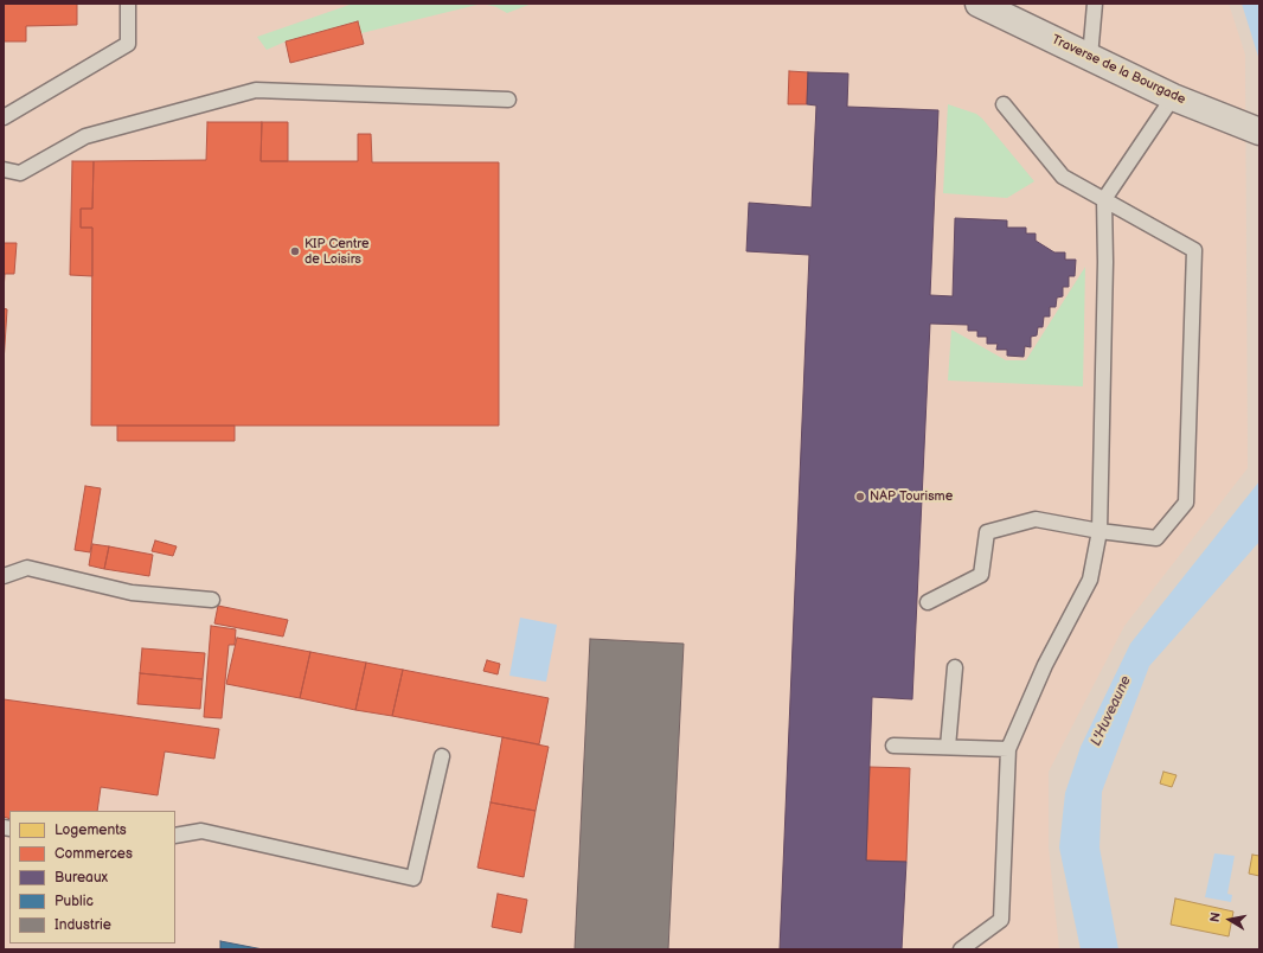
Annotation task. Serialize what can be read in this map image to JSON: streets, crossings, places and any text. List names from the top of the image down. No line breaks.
{"streets":{"street":["Traverse de la Bourgade"]},"water":["L'Huveaune"],"places":["KIP Centre de Loisirs","NAP Tourisme"],"legend":["Logements","Commerces","Bureaux","Public","Industrie"],"north":"left"}
